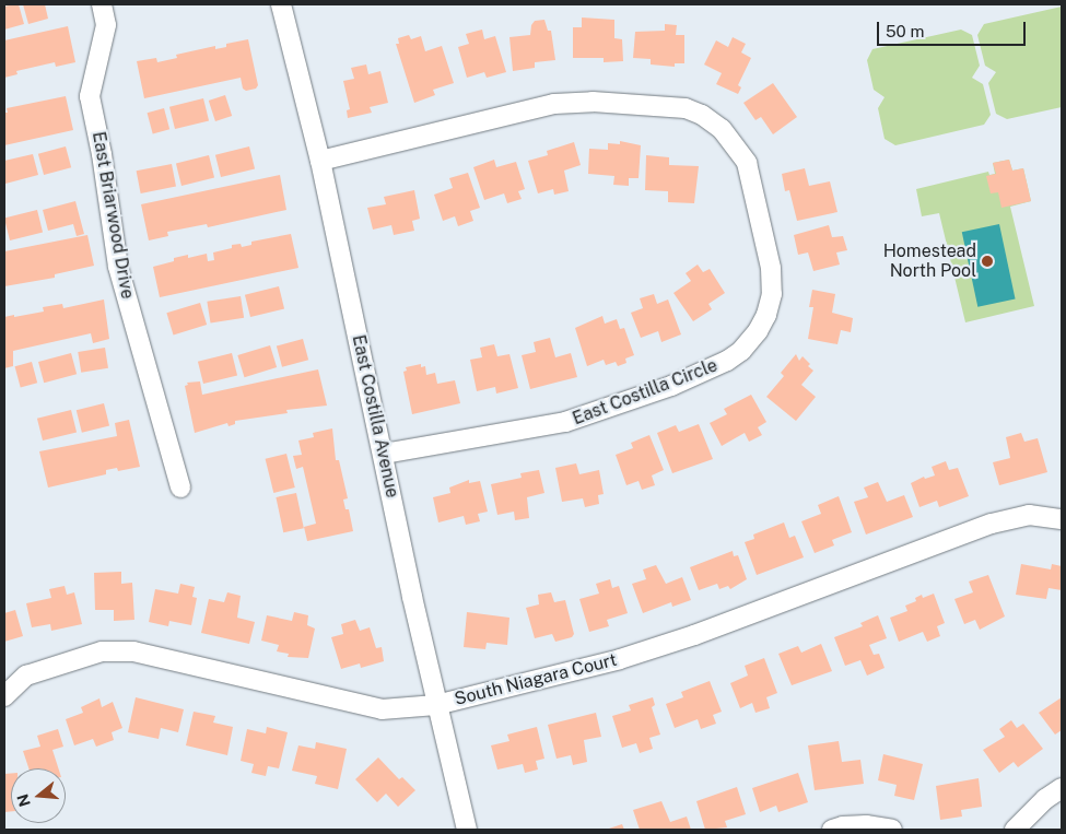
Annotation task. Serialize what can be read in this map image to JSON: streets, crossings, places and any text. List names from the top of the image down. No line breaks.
{"streets":{"street":["East Briarwood Drive","East Costilla Circle","East Costilla Avenue","South Niagara Court"]},"crossings":[["East Costilla Circle","East Costilla Avenue"],["East Costilla Avenue","South Niagara Court"]],"places":["Homestead North Pool"],"scale_bar":"50 m","north":"left"}
